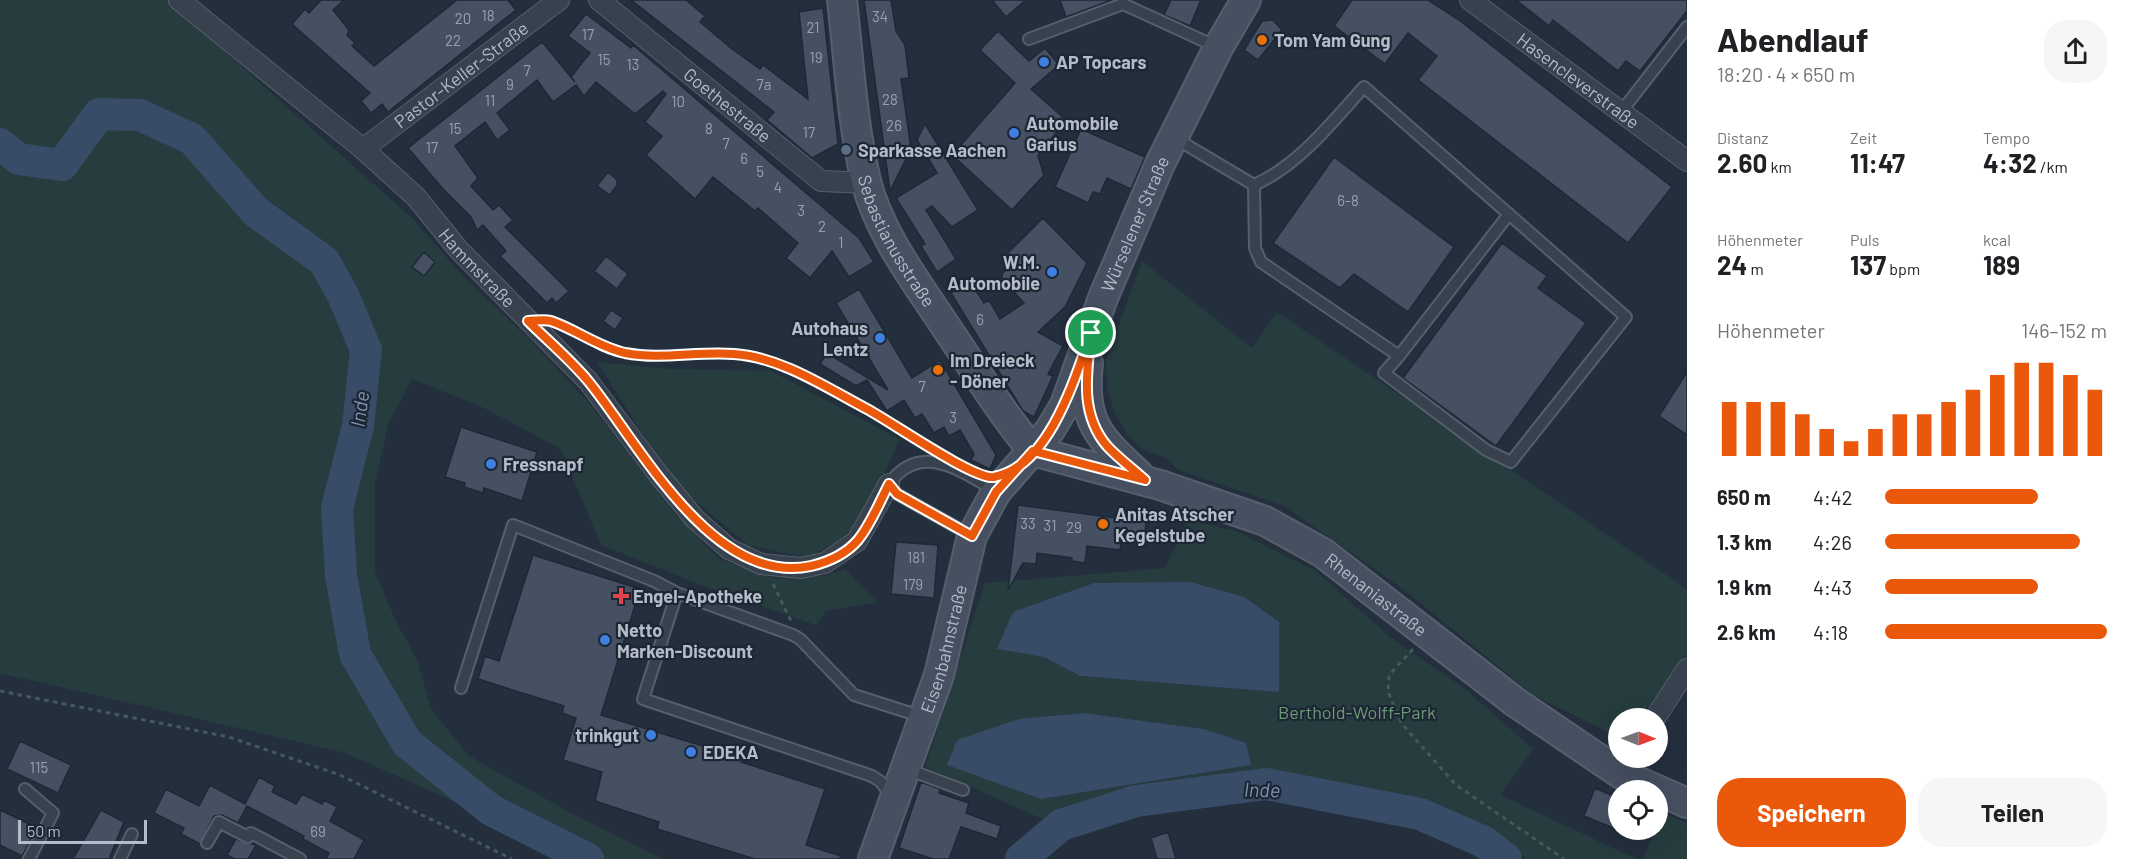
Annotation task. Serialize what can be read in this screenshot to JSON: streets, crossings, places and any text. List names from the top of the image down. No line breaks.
{"streets":{"main road":["Würselener Straße","Sebastianusstraße","Rhenaniastraße","Eisenbahnstraße"],"street":["Pastor-Keller-Straße","Hasencleverstraße","Goethestraße","Hammstraße"]},"crossings":[["Pastor-Keller-Straße","Hammstraße"],["Goethestraße","Sebastianusstraße"],["Würselener Straße","Sebastianusstraße"],["Würselener Straße","Rhenaniastraße"],["Würselener Straße","Eisenbahnstraße"],["Sebastianusstraße","Rhenaniastraße"],["Sebastianusstraße","Eisenbahnstraße"],["Rhenaniastraße","Eisenbahnstraße"]],"water":["Inde"],"parks":["Berthold-Wolff-Park"],"places":{"other":["Tom Yam Gung","AP Topcars","Automobile Garius","Sparkasse Aachen","W.M. Automobile","Autohaus Lentz","Im Dreieck - Döner","Fressnapf","Anitas Atscher Kegelstube","Netto Marken-Discount","trinkgut","EDEKA"],"health":["Engel-Apotheke"]},"house_numbers":["18","34","20","21","17","22","19","15","13","7","9","7a","28","11","10","26","15","8","17","7","17","6","5","4","6-8","3","2","1","6","7","3","33","31","29","181","179","115","69"],"scale_bar":"50 m","north":"right","page":{"heading":["Abendlauf","18:20 · 4 × 650 m"],"stats":[["Distanz","2.60 km"],["Zeit","11:47"],["Tempo","4:32 /km"],["Höhenmeter","24 m"],["Puls","137 bpm"],["kcal","189"]],"chart":["Höhenmeter","146–152 m"],"list":[{"name":"650 m","note":"4:42"},{"name":"1.3 km","note":"4:26"},{"name":"1.9 km","note":"4:43"},{"name":"2.6 km","note":"4:18"}],"buttons":["Speichern","Teilen"],"scale":"50 m"}}
